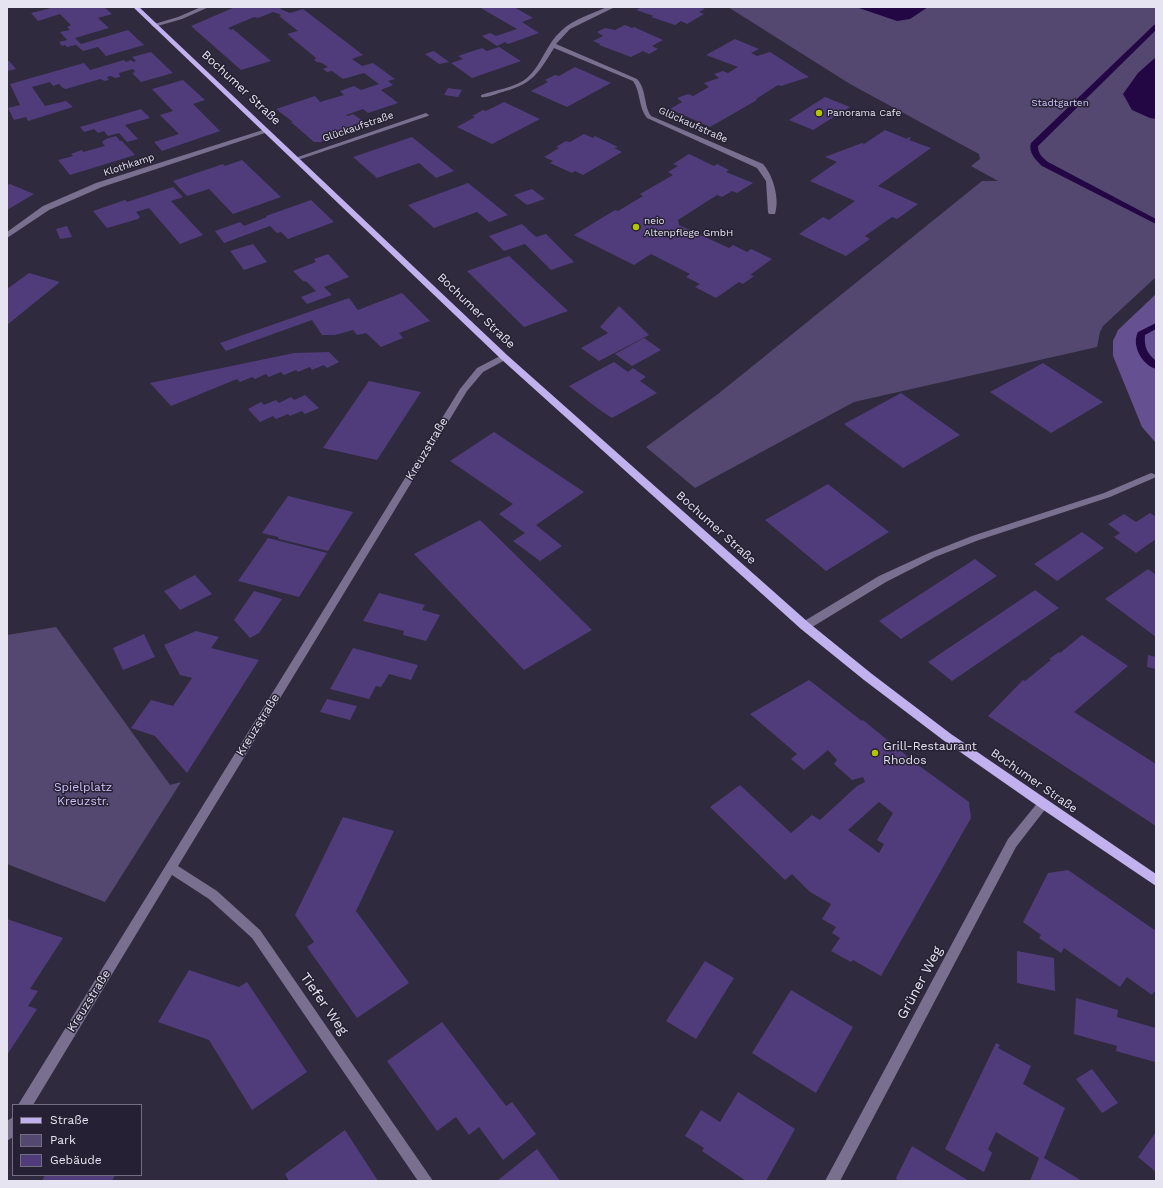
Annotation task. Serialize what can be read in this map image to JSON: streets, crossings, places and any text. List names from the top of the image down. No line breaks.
{"streets":{"main road":["Bochumer Straße"],"street":["Glückaufstraße","Klothkamp","Kreuzstraße","Grüner Weg","Tiefer Weg"]},"crossings":[["Bochumer Straße","Glückaufstraße"],["Bochumer Straße","Klothkamp"],["Bochumer Straße","Kreuzstraße"],["Bochumer Straße","Grüner Weg"],["Kreuzstraße","Tiefer Weg"]],"parks":["Stadtgarten","Spielplatz Kreuzstr."],"places":["Panorama Cafe","neio Altenpflege GmbH","Grill-Restaurant Rhodos"],"legend":["Straße","Park","Gebäude"]}
